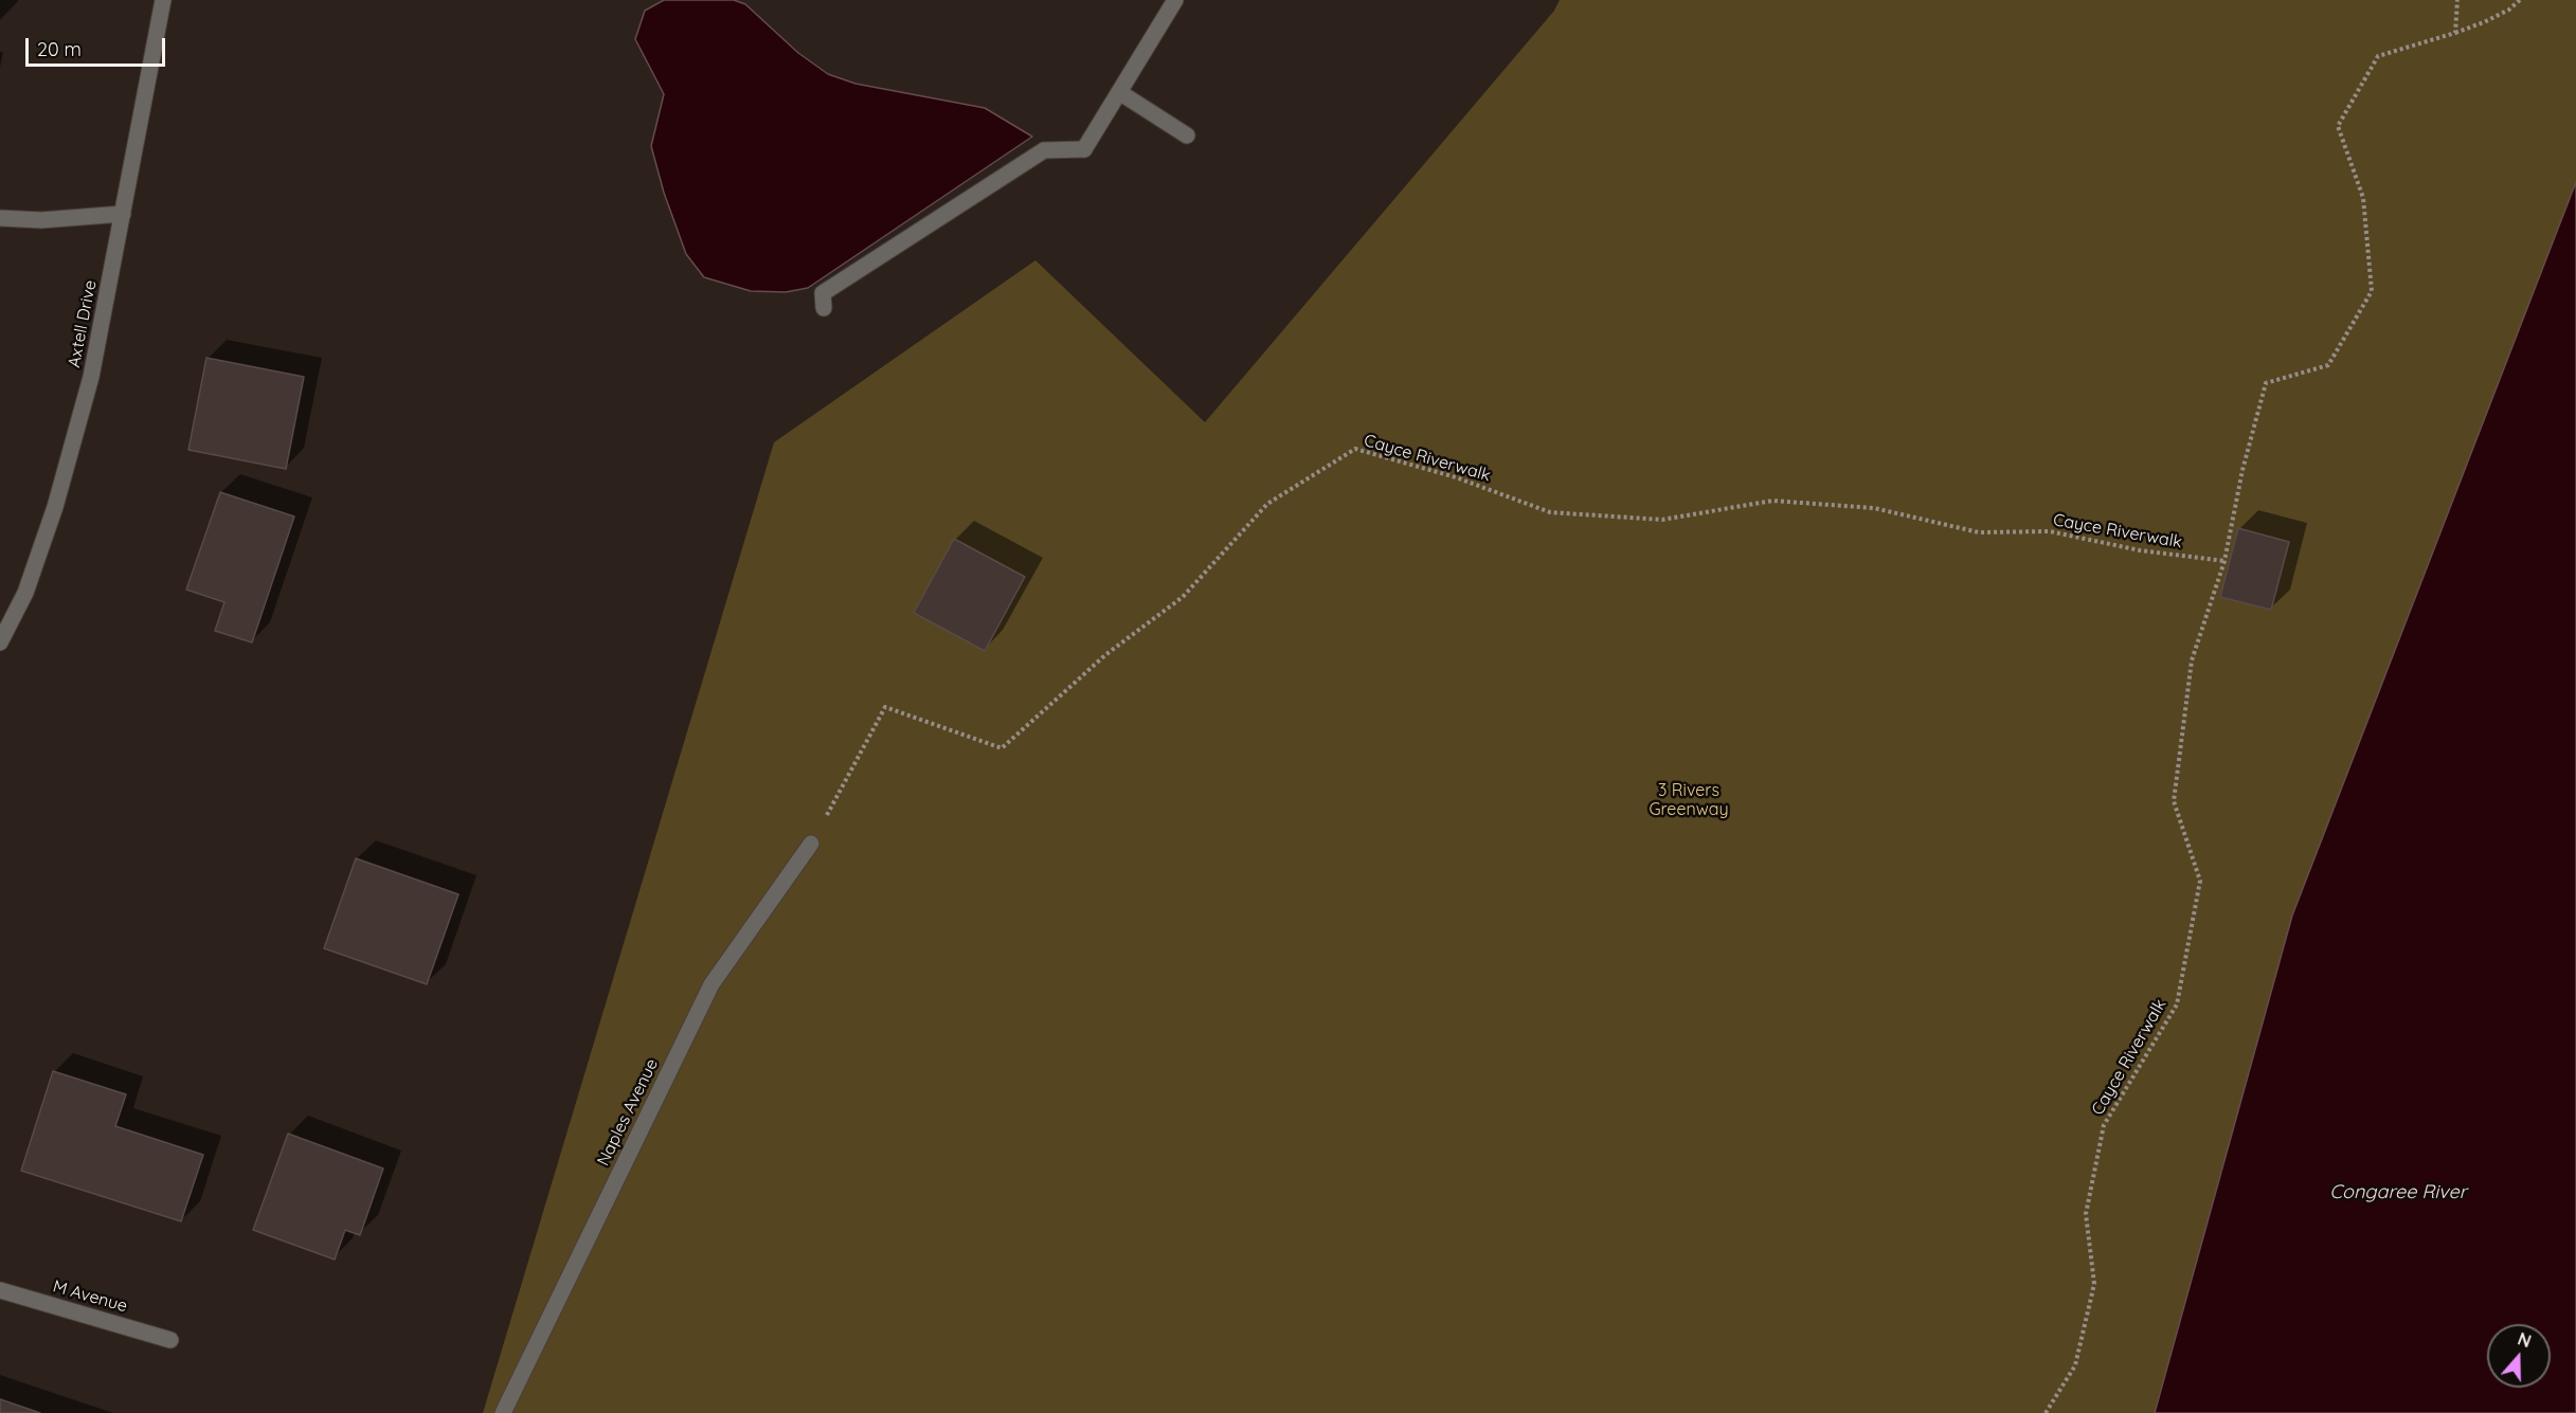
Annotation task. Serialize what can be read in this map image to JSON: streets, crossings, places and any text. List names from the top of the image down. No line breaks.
{"streets":{"street":["Axtell Drive","Naples Avenue","M Avenue"],"path":["Cayce Riverwalk"]},"crossings":[["Cayce Riverwalk","Naples Avenue"]],"water":["Congaree River"],"parks":["3 Rivers Greenway"],"scale_bar":"20 m","north":"top"}
